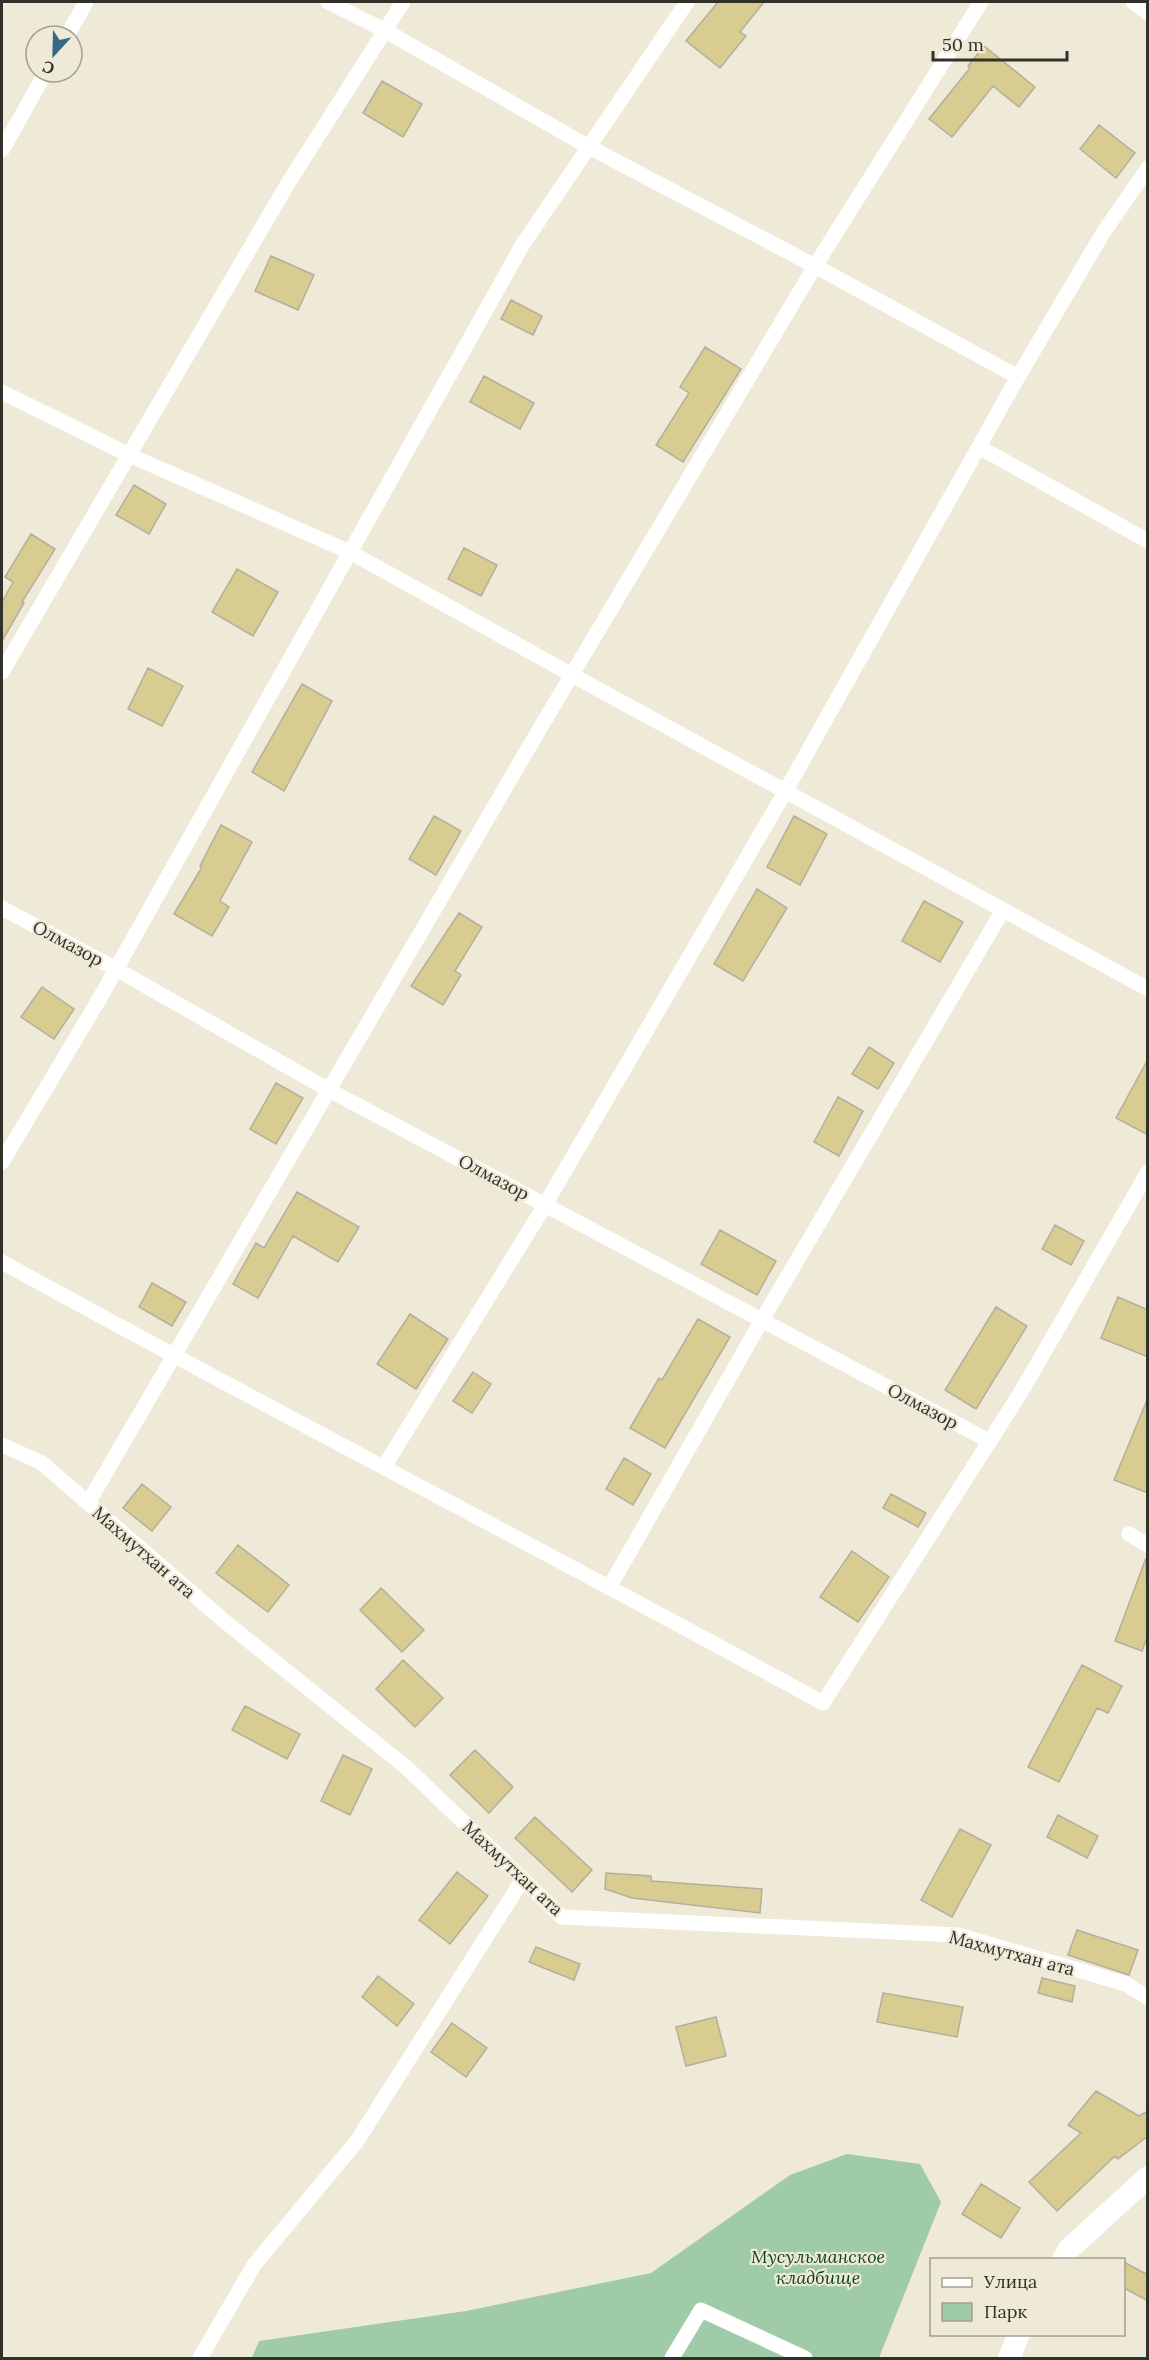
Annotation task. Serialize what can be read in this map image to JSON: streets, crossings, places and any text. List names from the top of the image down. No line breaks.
{"streets":{"street":["Олмазор","Махмутхан ата"]},"parks":["Мусульманское кладбище"],"legend":["Улица","Парк"],"scale_bar":"50 m","north":"bottom"}
